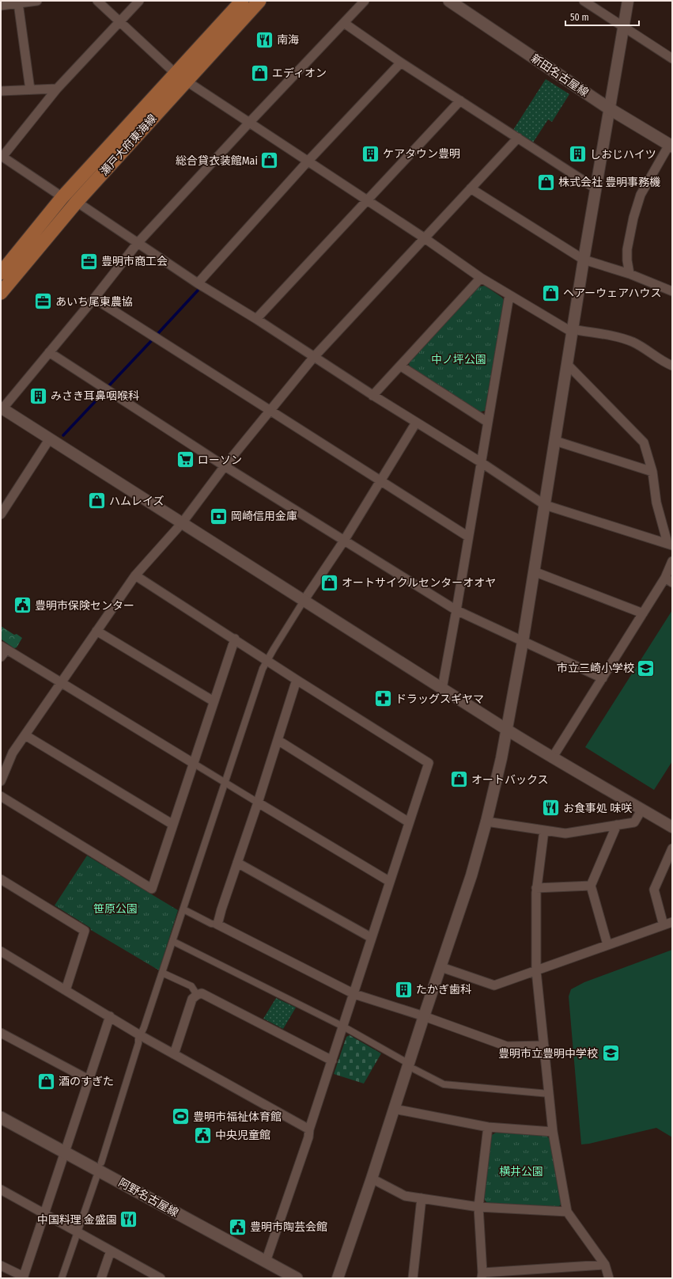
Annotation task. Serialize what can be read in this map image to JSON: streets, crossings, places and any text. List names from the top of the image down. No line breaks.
{"streets":{"main road":["新田名古屋線","瀬戸大府東海線","阿野名古屋線"]},"parks":["中ノ坪公園","笹原公園","横井公園"],"places":{"restaurant":["南海","お食事処 味咲","中国料理 金盛園"],"shop":["エディオン","総合貸衣装館Mai","株式会社 豊明事務機","ヘアーウェアハウス","ハムレイズ","オートサイクルセンターオオヤ","オートバックス","酒のすぎた"],"building":["ケアタウン豊明","しおじハイツ","みさき耳鼻咽喉科","たかぎ歯科"],"office":["豊明市商工会","あいち尾東農協"],"supermarket":["ローソン"],"bank":["岡崎信用金庫"],"public building":["豊明市保険センター","中央児童館","豊明市陶芸会館"],"school or university":["市立三崎小学校","豊明市立豊明中学校"],"pharmacy":["ドラッグスギヤマ"],"sports":["豊明市福祉体育館"]},"scale_bar":"50 m"}
